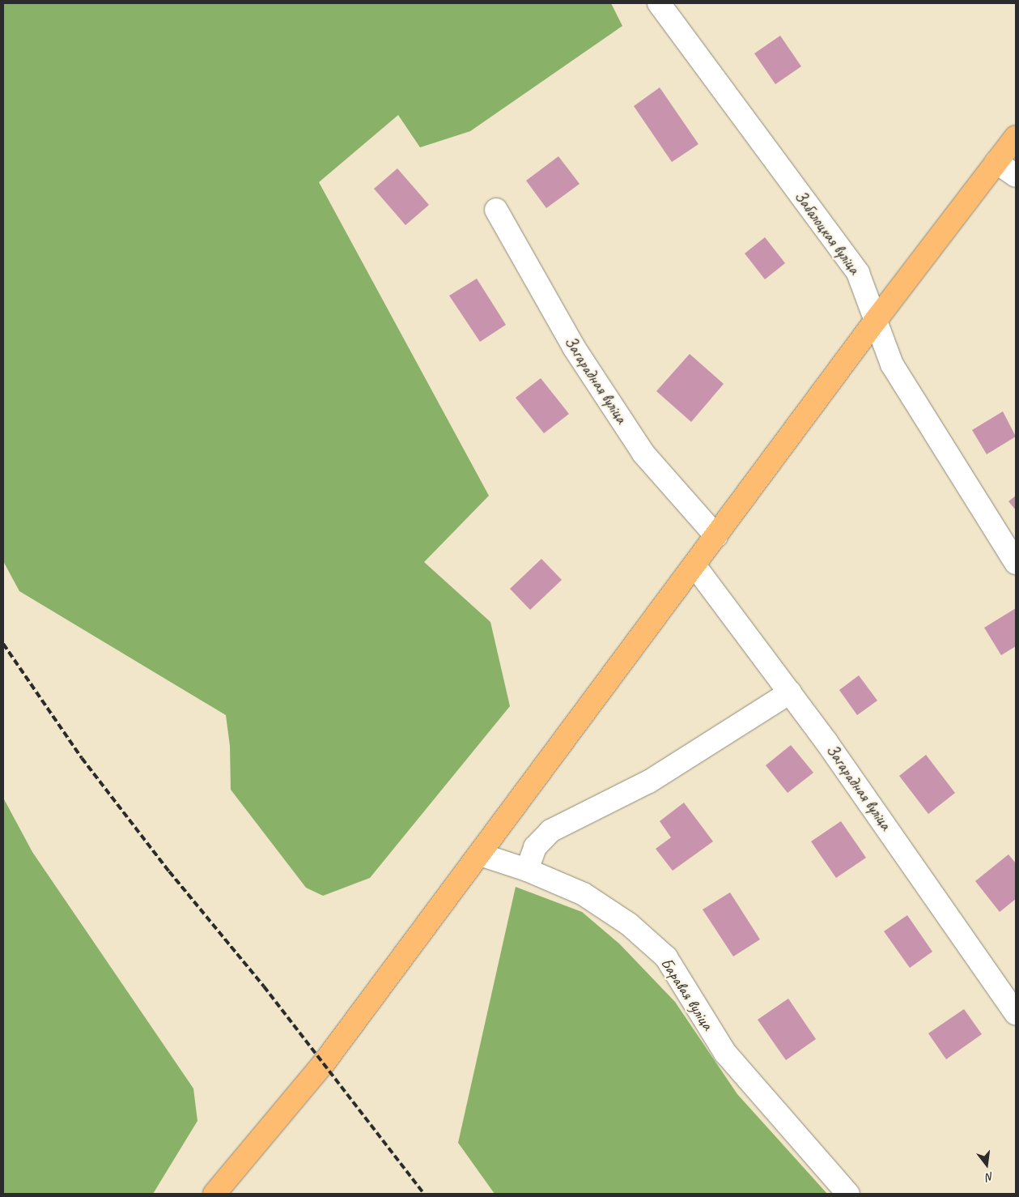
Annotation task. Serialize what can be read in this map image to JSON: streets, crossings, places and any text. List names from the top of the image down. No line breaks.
{"streets":{"street":["Забалоцкая вуліца","Загарадная вуліца","Баравая вуліца"]},"north":"bottom"}
